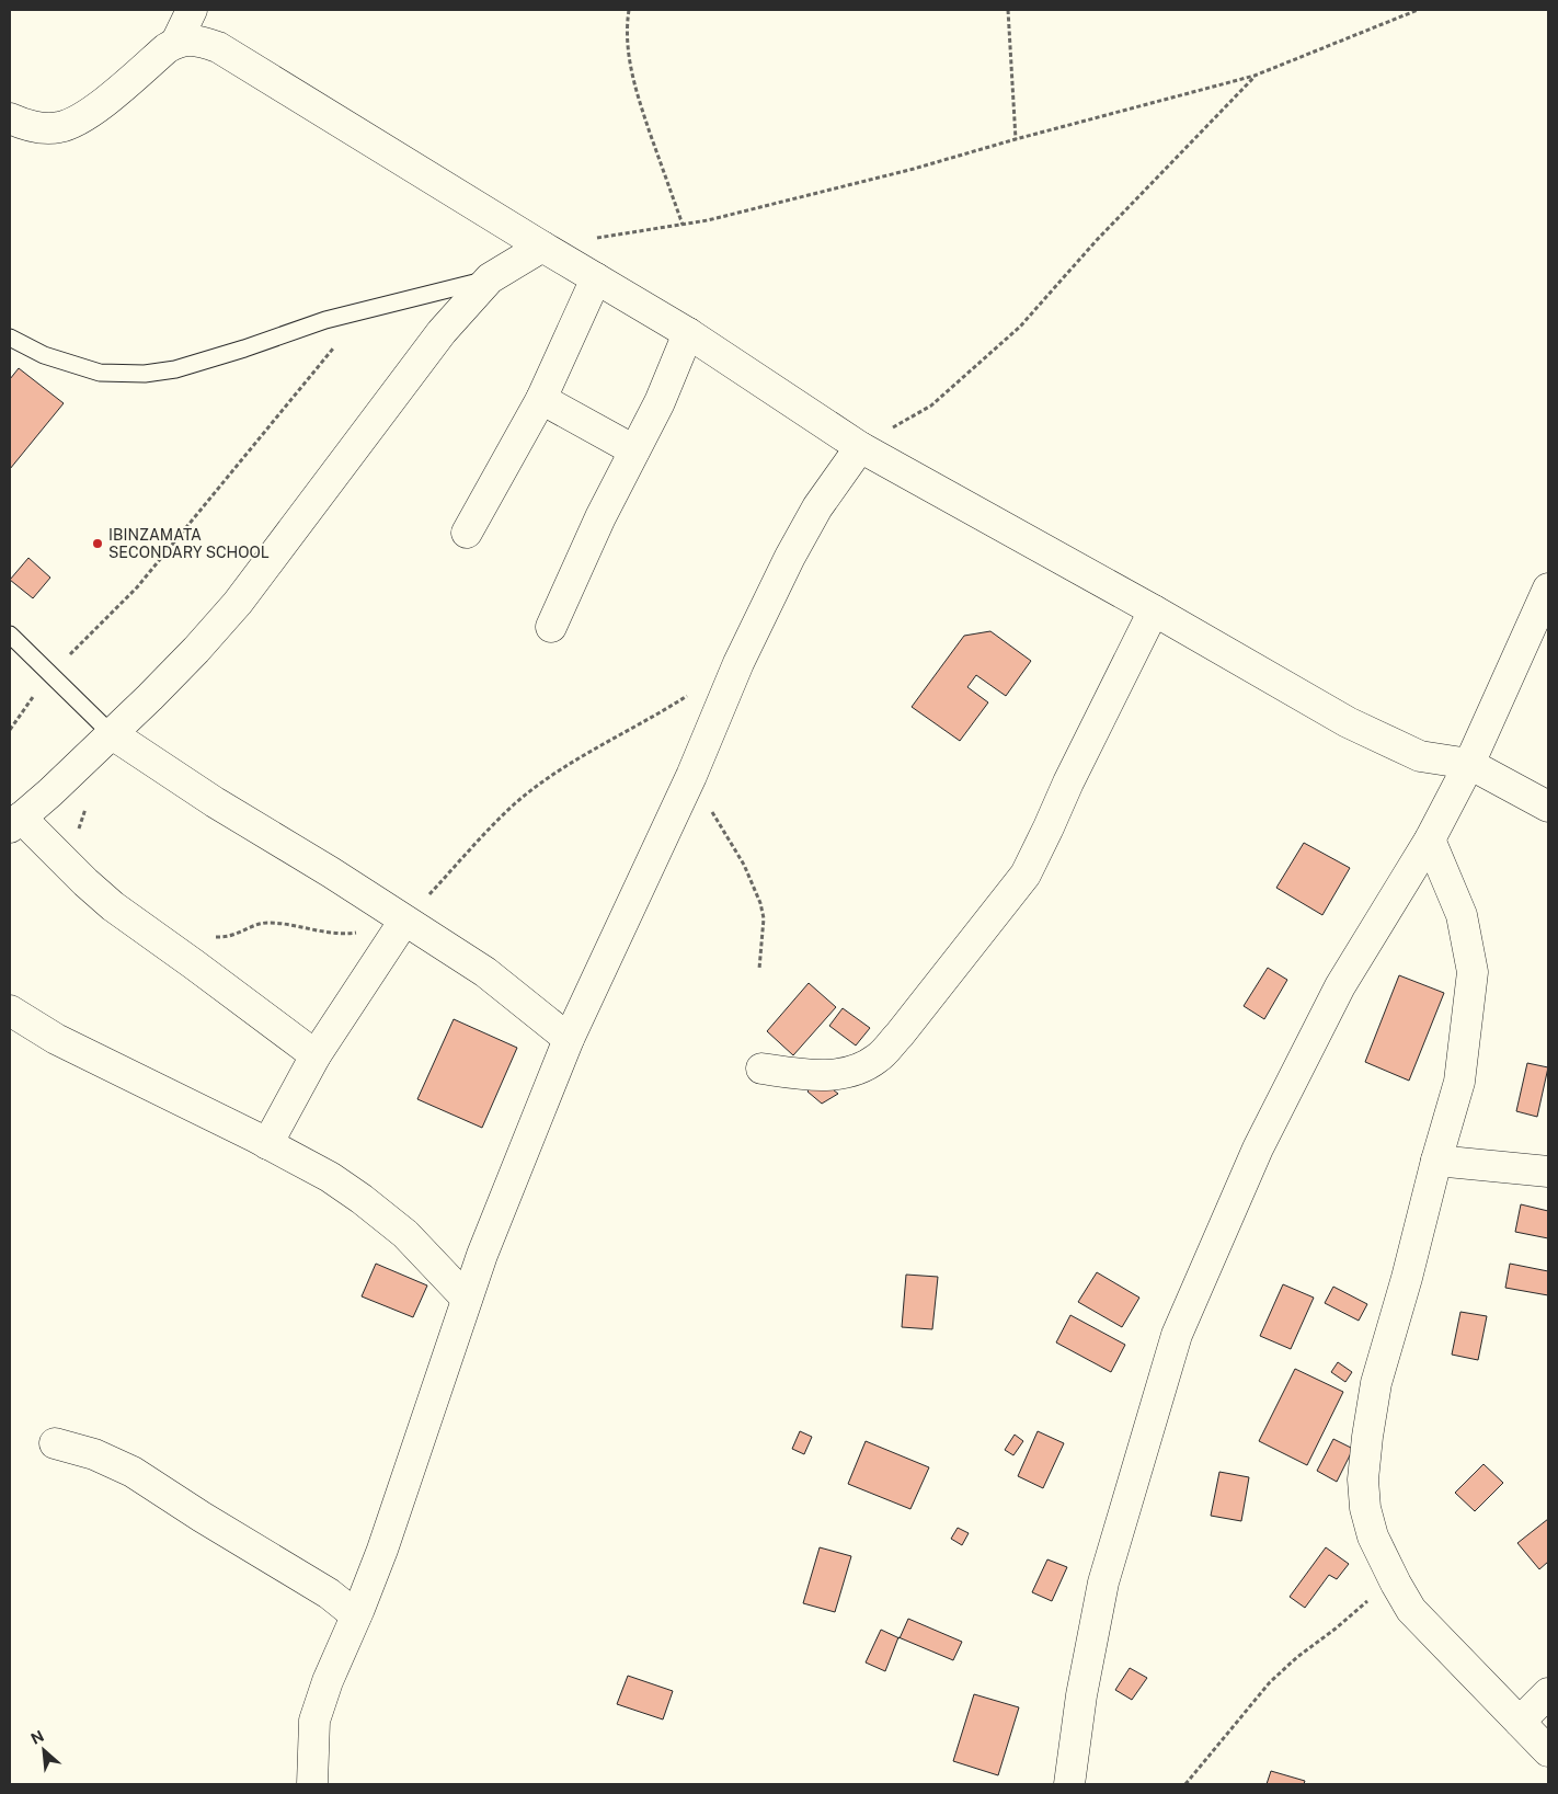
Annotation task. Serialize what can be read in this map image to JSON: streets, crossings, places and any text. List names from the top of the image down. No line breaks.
{"places":["IBINZAMATA SECONDARY SCHOOL"],"north":"top left"}
